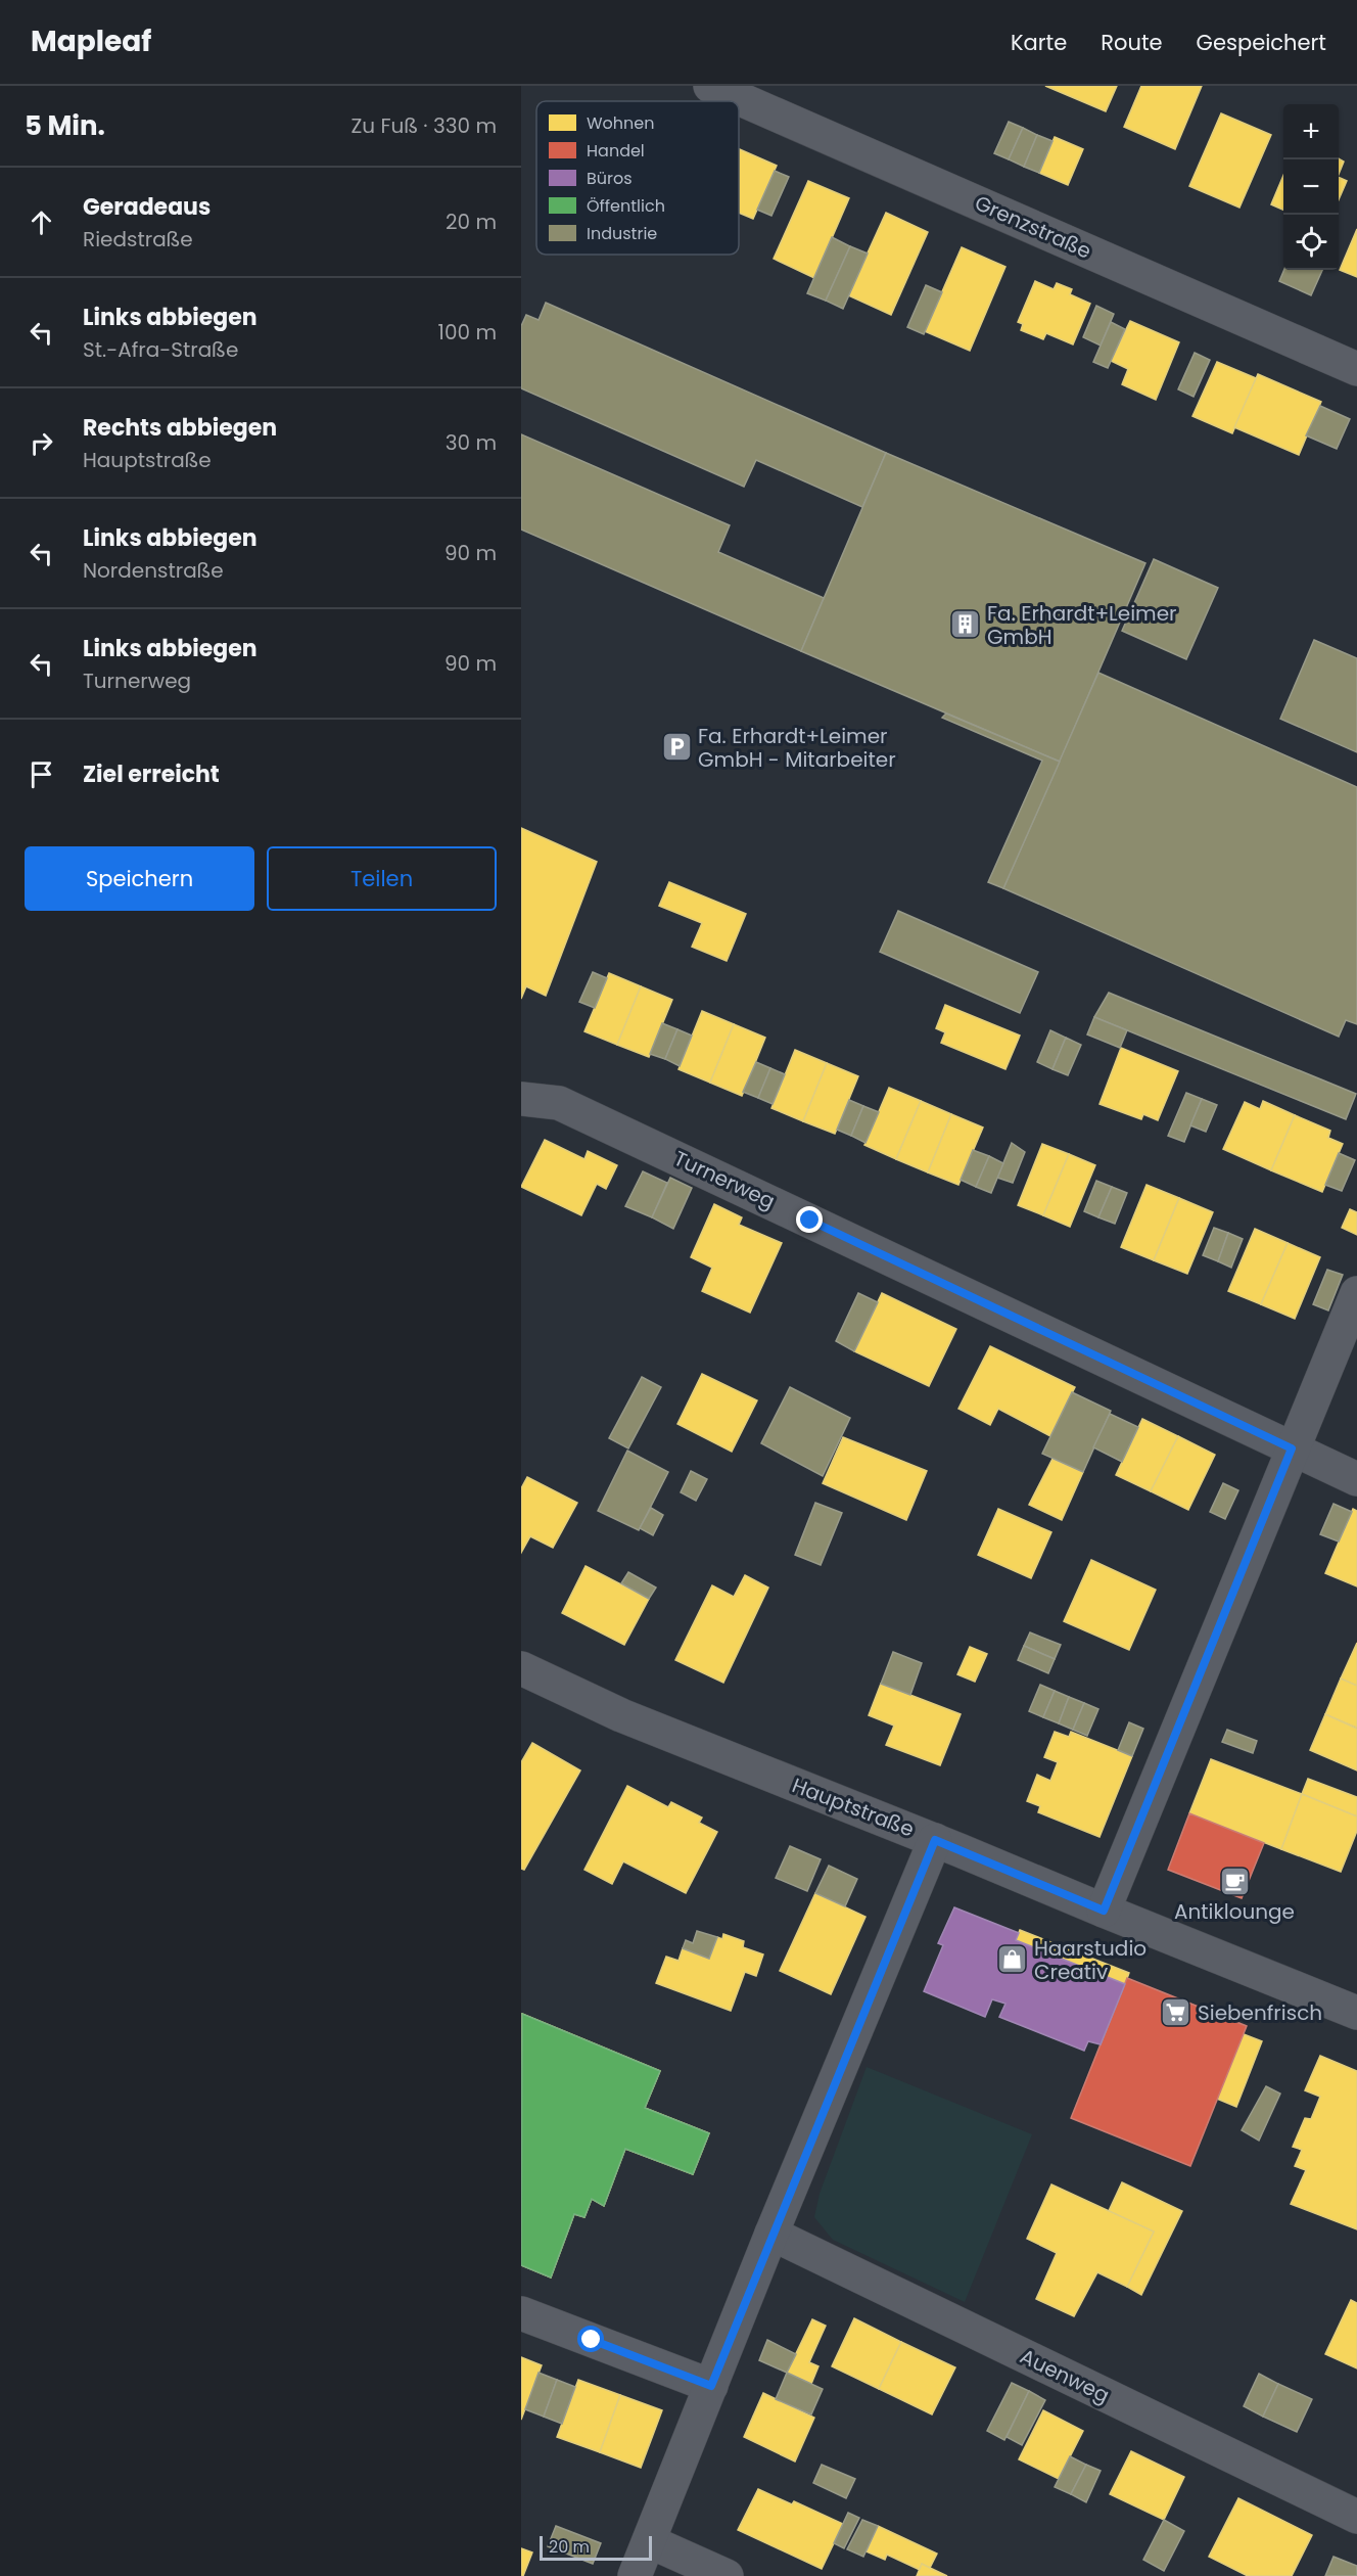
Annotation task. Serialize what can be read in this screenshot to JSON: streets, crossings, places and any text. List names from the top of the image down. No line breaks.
{"streets":{"street":["Grenzstraße","Turnerweg","Hauptstraße","Auenweg"]},"places":{"building":["Fa. Erhardt+Leimer GmbH"],"parking":["Fa. Erhardt+Leimer GmbH - Mitarbeiter"],"cafe":["Antiklounge"],"shop":["Haarstudio Creativ"],"supermarket":["Siebenfrisch"]},"legend":["Wohnen","Handel","Büros","Öffentlich","Industrie"],"scale_bar":"20 m","page":{"header":"Mapleaf","nav":["Karte","Route","Gespeichert"],"heading":["5 Min.","Zu Fuß · 330 m"],"map_buttons":["+","−"],"list":[["Geradeaus","Riedstraße","20 m"],["Links abbiegen","St.-Afra-Straße","100 m"],["Rechts abbiegen","Hauptstraße","30 m"],["Links abbiegen","Nordenstraße","90 m"],["Links abbiegen","Turnerweg","90 m"],"Ziel erreicht"],"buttons":["Speichern","Teilen"],"scale":"20 m"}}
